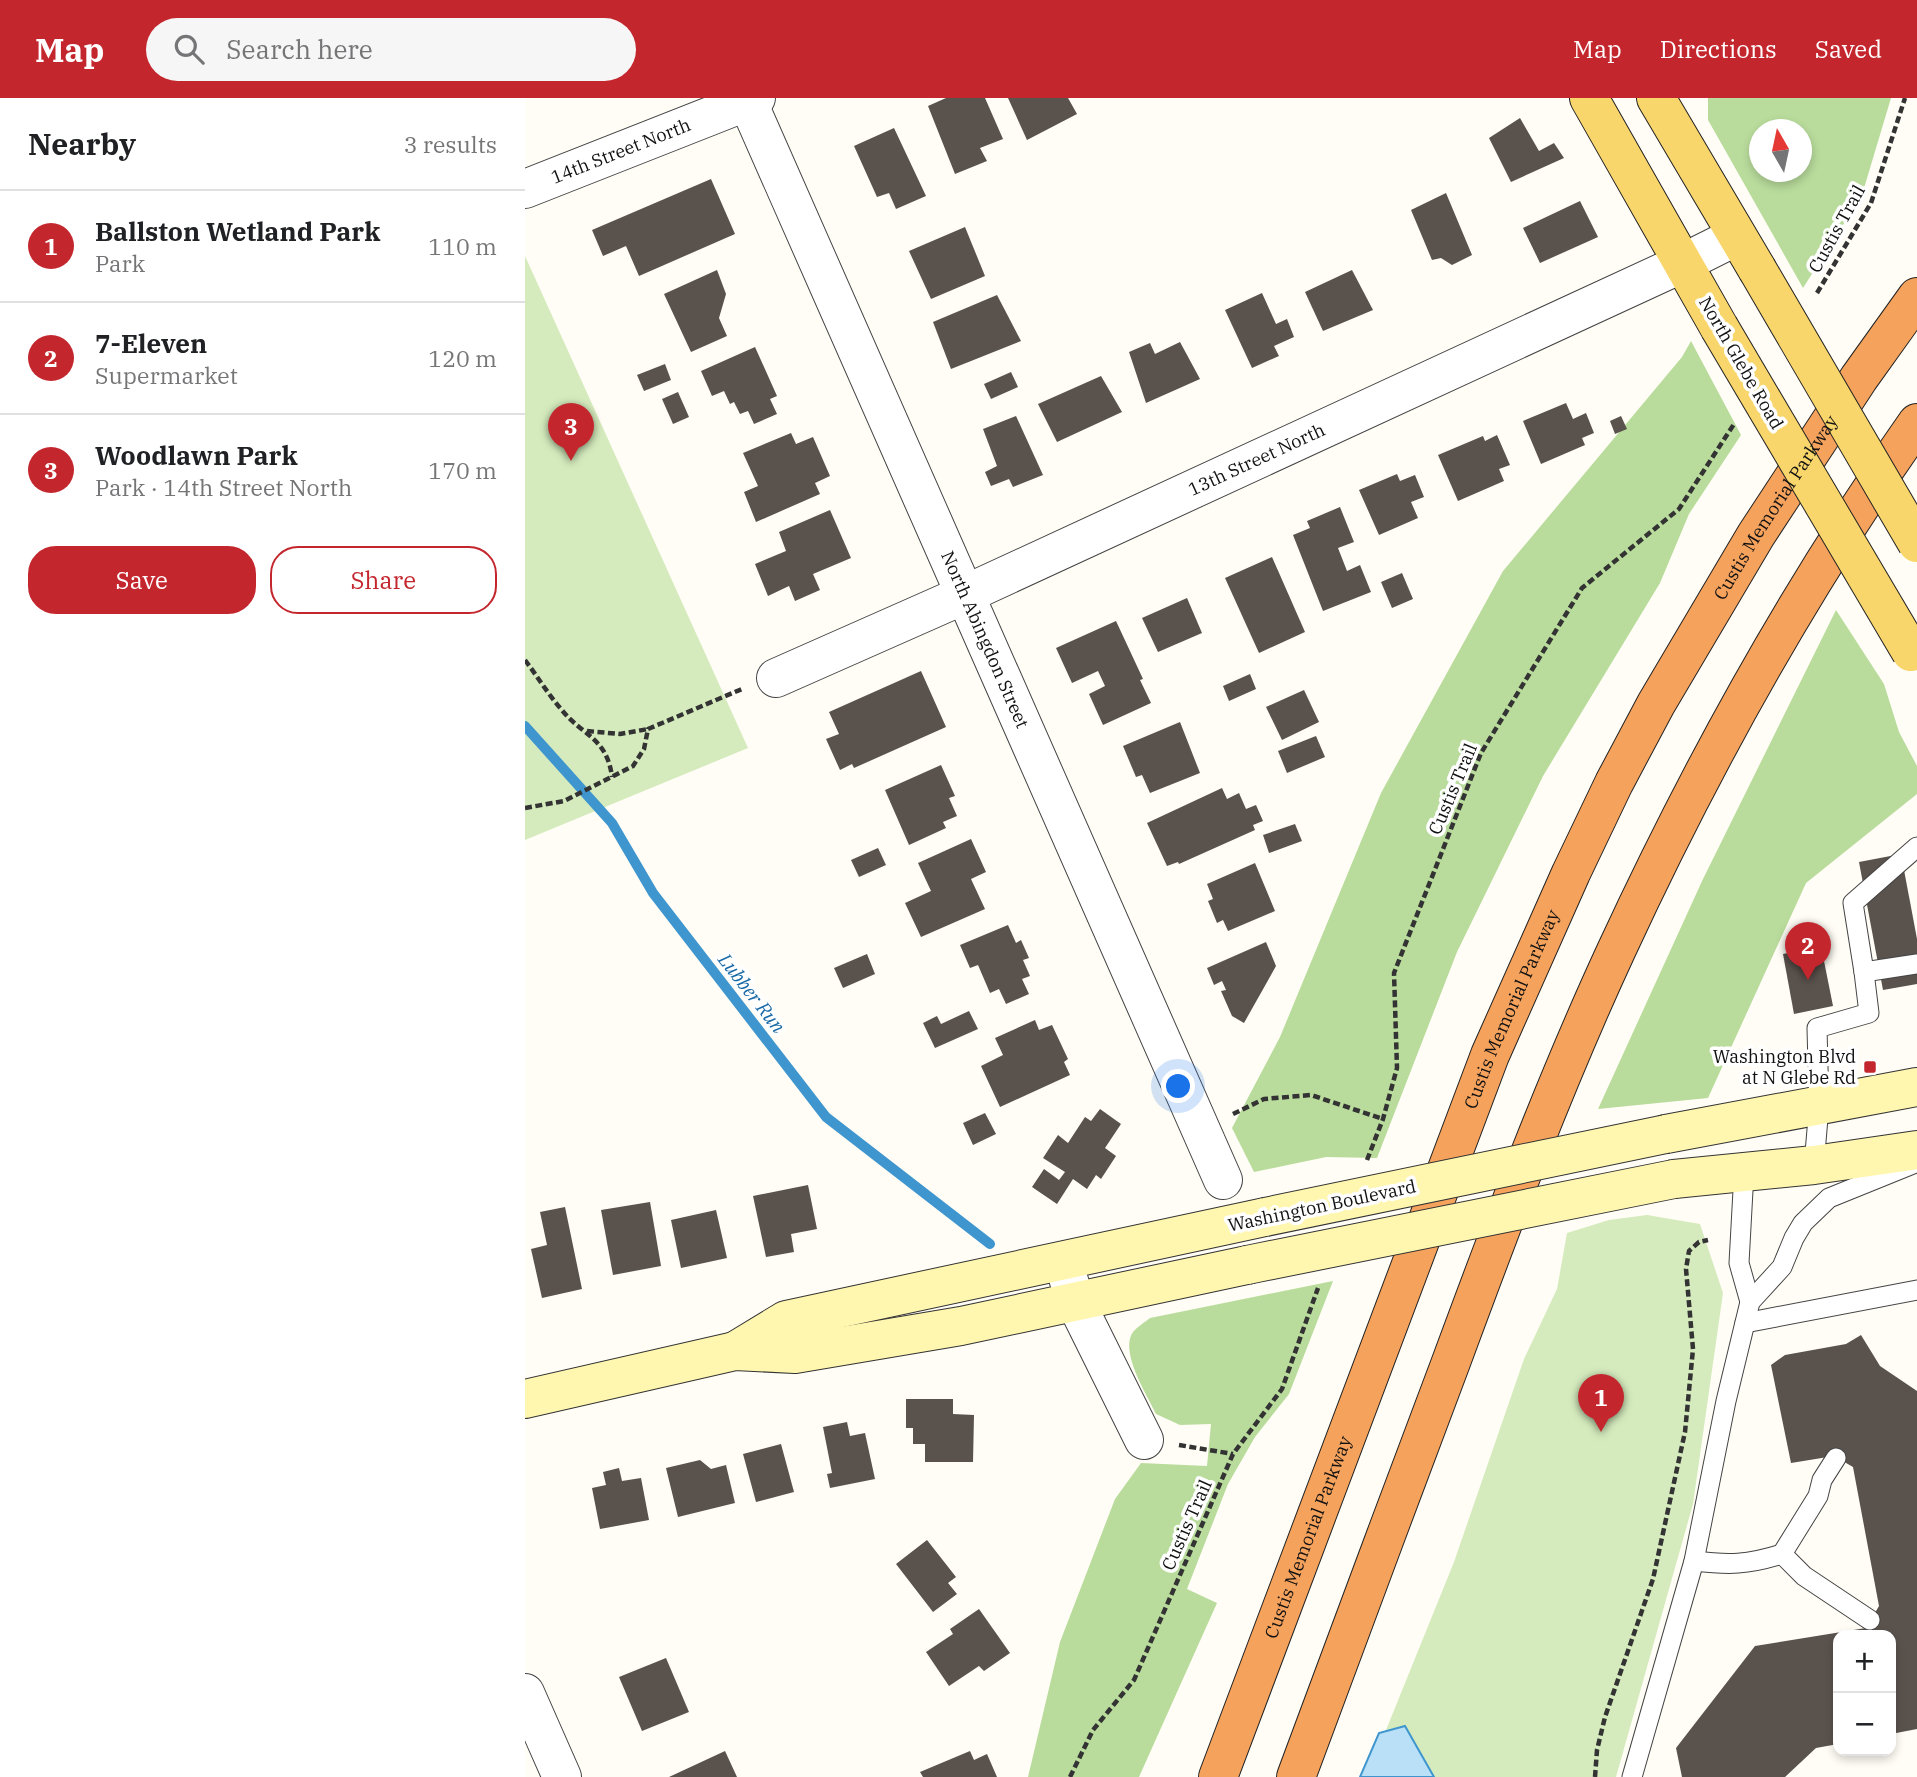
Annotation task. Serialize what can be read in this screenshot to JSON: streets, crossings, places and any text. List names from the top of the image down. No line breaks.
{"streets":{"highway":["Custis Memorial Parkway"],"main road":["North Glebe Road","Washington Boulevard"],"street":["14th Street North","13th Street North","North Abingdon Street"],"path":["Custis Trail"]},"crossings":[["14th Street North","North Abingdon Street"],["North Glebe Road","13th Street North"],["13th Street North","North Abingdon Street"]],"water":["Lubber Run"],"places":{"transit":["Washington Blvd at N Glebe Rd"]},"north":"top","page":{"header":"Map","search":"Search here","nav":["Map","Directions","Saved"],"heading":["Nearby","3 results"],"list":[{"mark":"1","name":"Ballston Wetland Park","note":"Park","value":"110 m"},{"mark":"2","name":"7-Eleven","note":"Supermarket","value":"120 m"},{"mark":"3","name":"Woodlawn Park","note":"Park · 14th Street North","value":"170 m"}],"pins":["3","2","1"],"buttons":["Save","Share"],"map_buttons":["+","−"]}}
